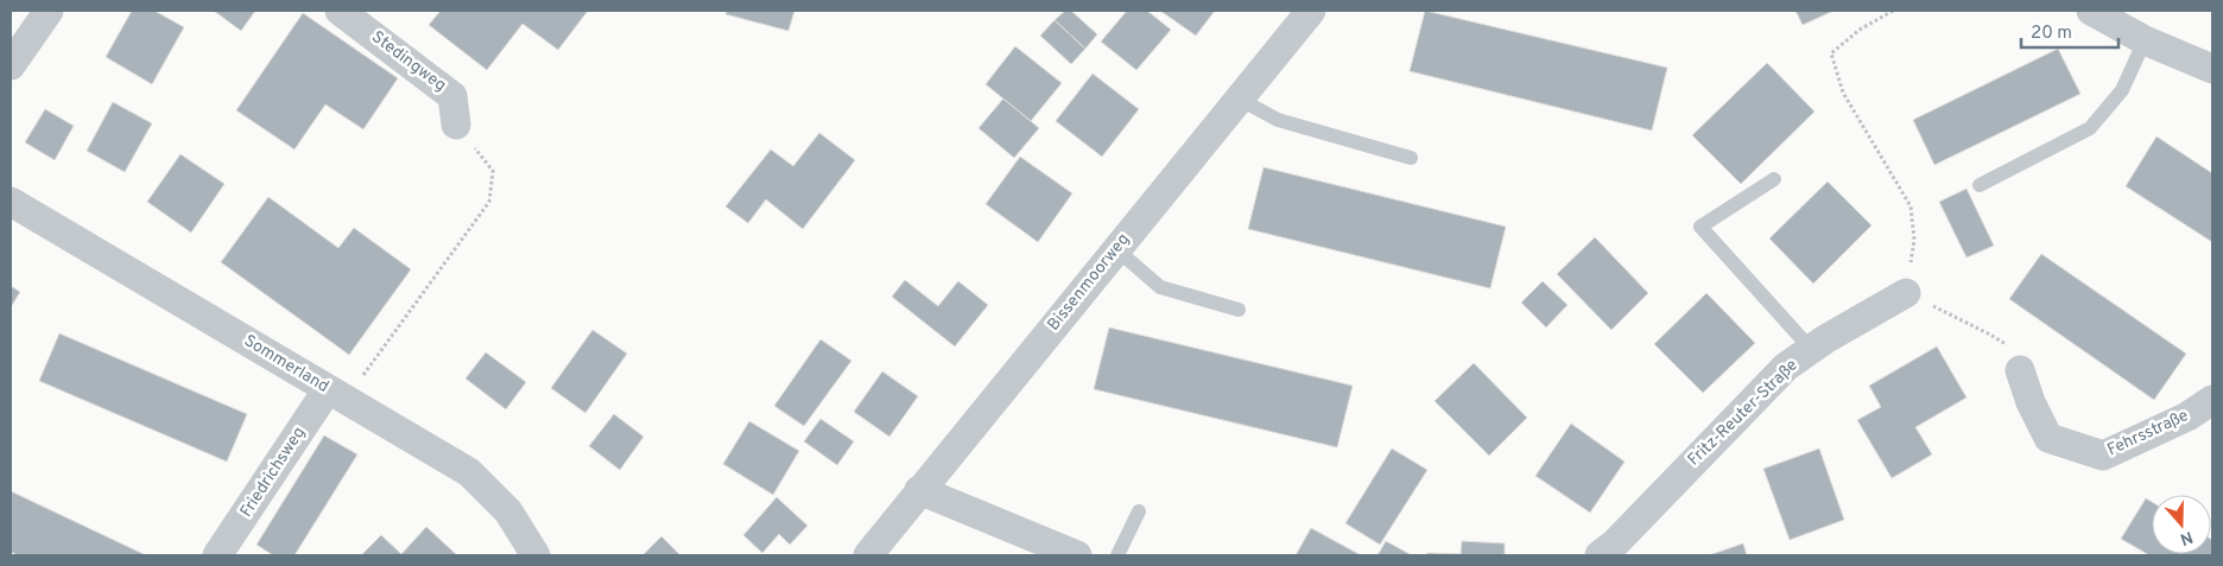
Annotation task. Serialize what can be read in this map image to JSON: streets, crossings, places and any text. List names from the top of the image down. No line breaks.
{"streets":{"street":["Stedingweg","Bissenmoorweg","Sommerland","Fritz-Reuter-Straße","Fehrsstraße","Friedrichsweg"]},"crossings":[["Sommerland","Friedrichsweg"]],"scale_bar":"20 m","north":"bottom"}
